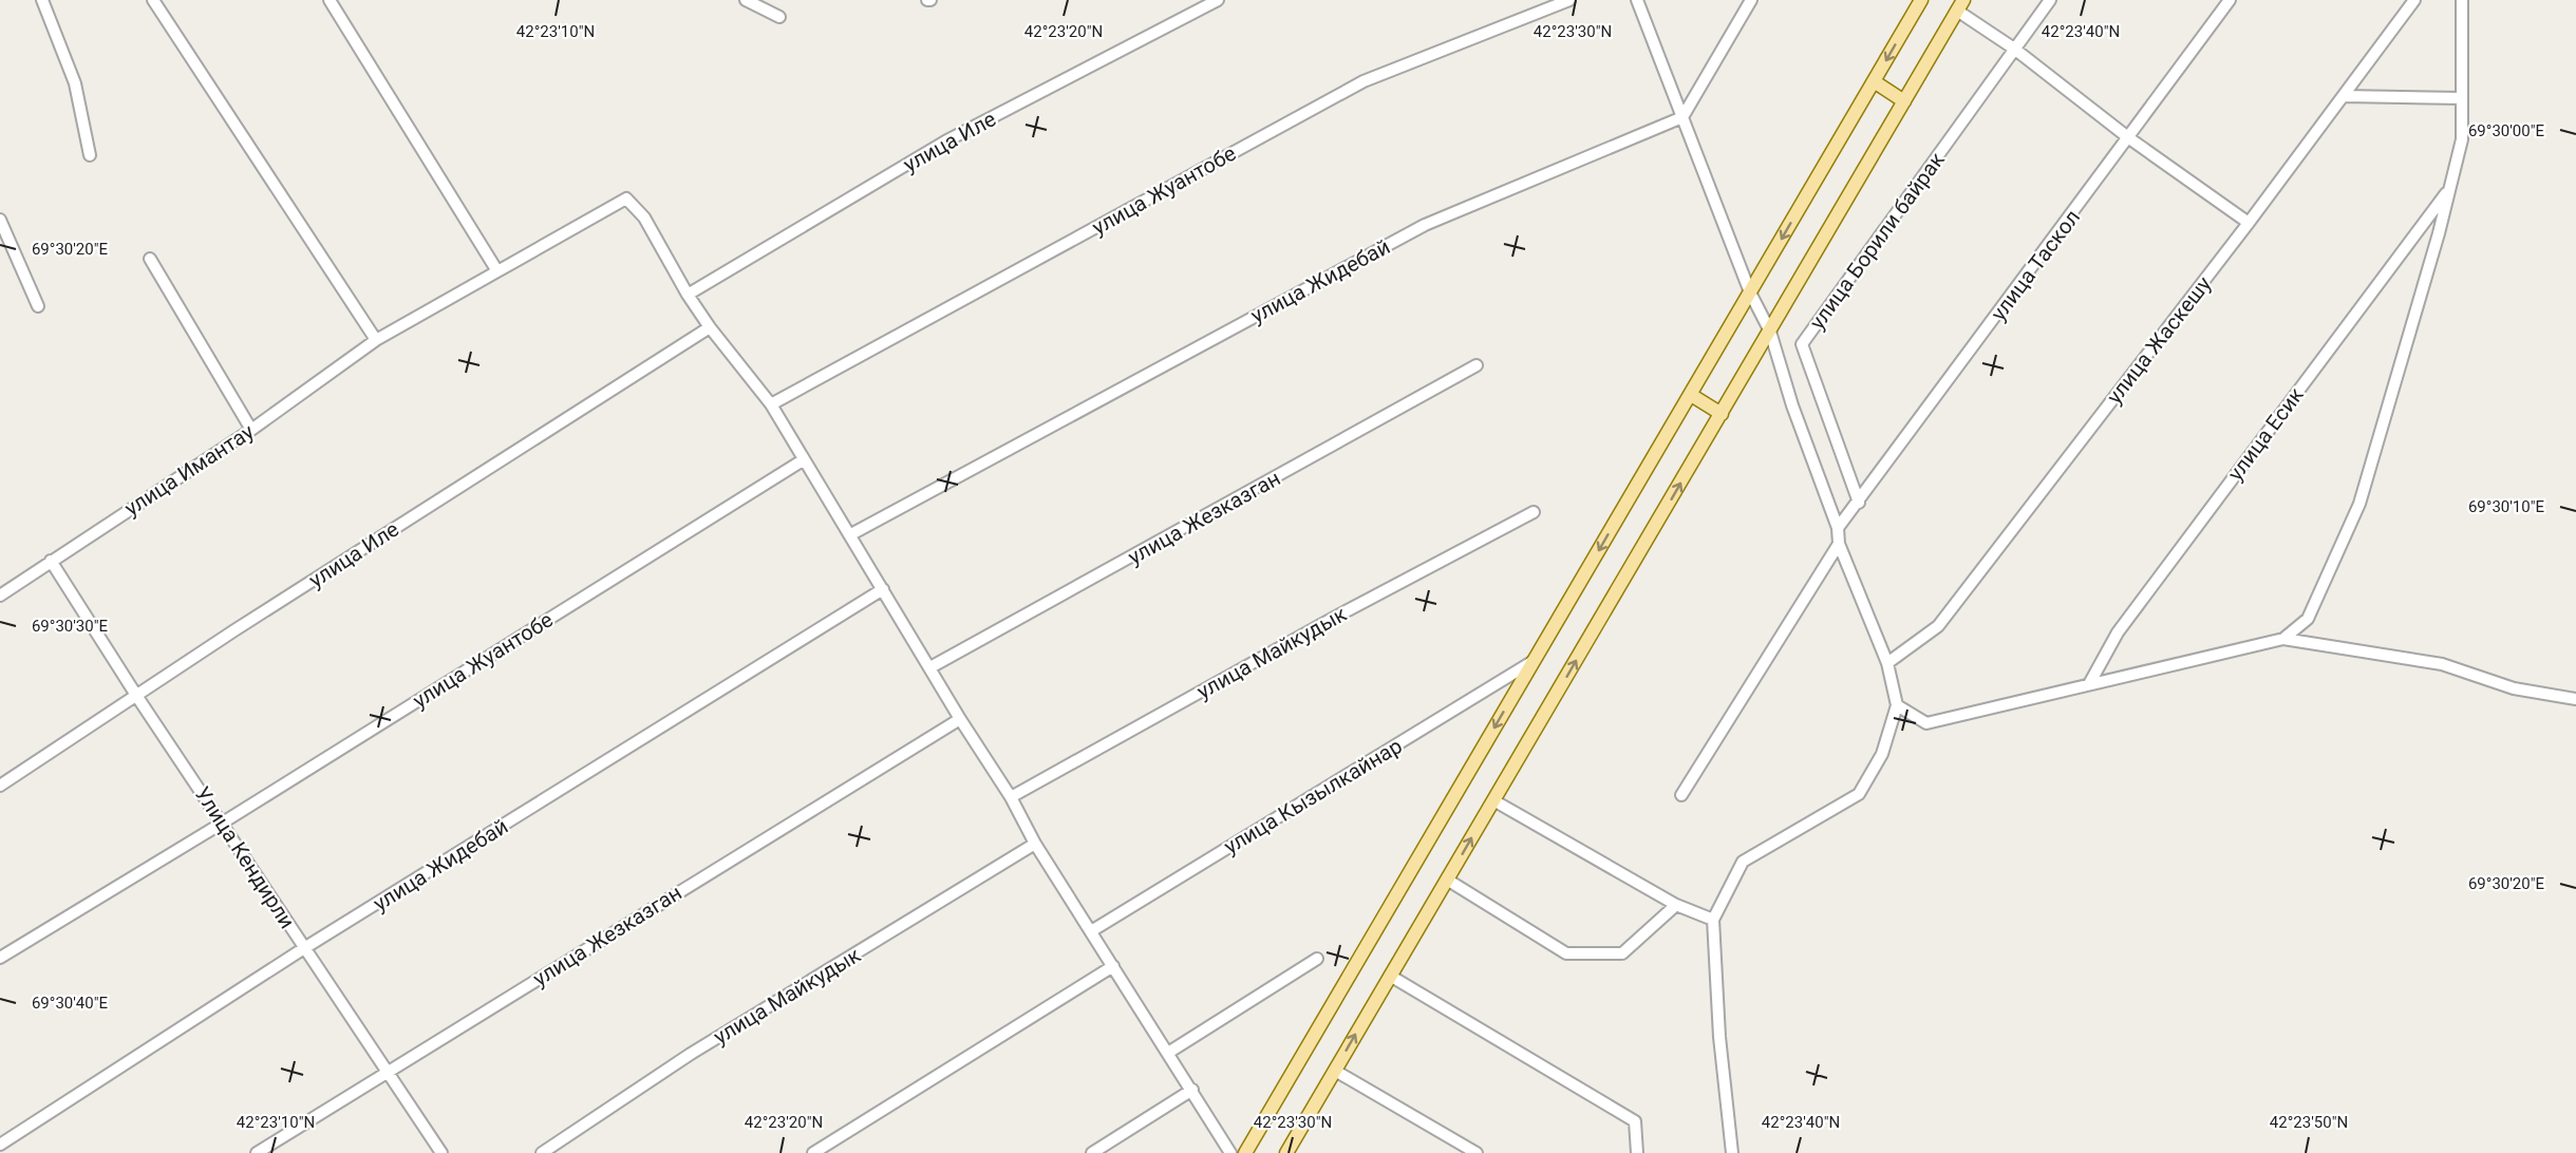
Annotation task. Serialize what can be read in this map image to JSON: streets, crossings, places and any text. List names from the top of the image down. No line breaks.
{"streets":{"street":["улица Иле","улица Жуантобе","улица Борили байрак","улица Таскол","улица Жидебай","улица Жаскешу","улица Есик","улица Имантау","улица Жезказган","улица Майкудык","улица Кызылкайнар","Улица Кендирли"]},"crossings":[["улица Иле","улица Имантау"],["улица Иле","Улица Кендирли"],["улица Жуантобе","Улица Кендирли"],["улица Борили байрак","улица Таскол"],["улица Жидебай","Улица Кендирли"],["улица Имантау","Улица Кендирли"],["улица Жезказган","Улица Кендирли"]],"coordinates":["42°23'10\"N","42°23'20\"N","42°23'40\"N","42°23'30\"N","69°30'00\"E","69°30'20\"E","69°30'10\"E","69°30'30\"E","69°30'40\"E","42°23'50\"N"]}
